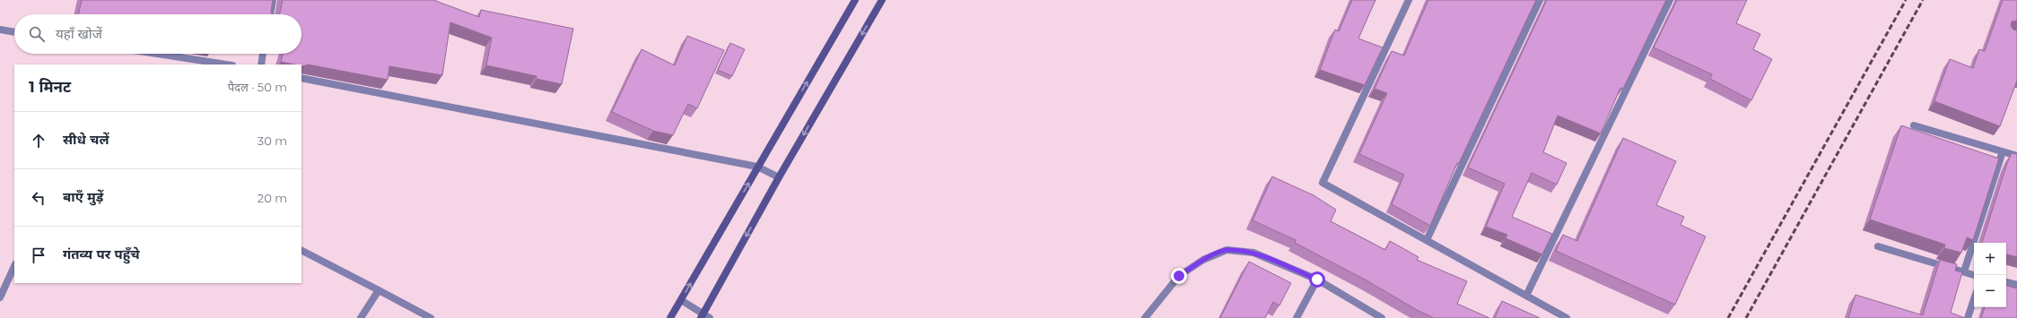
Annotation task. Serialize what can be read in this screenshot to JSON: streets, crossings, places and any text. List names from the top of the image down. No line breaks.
{"page":{"search":"यहाँ खोजें","heading":["1 मिनट","पैदल · 50 m"],"list":[["सीधे चलें","30 m"],["बाएँ मुड़ें","20 m"],"गंतव्य पर पहुँचे"],"map_buttons":["+","−"]}}
